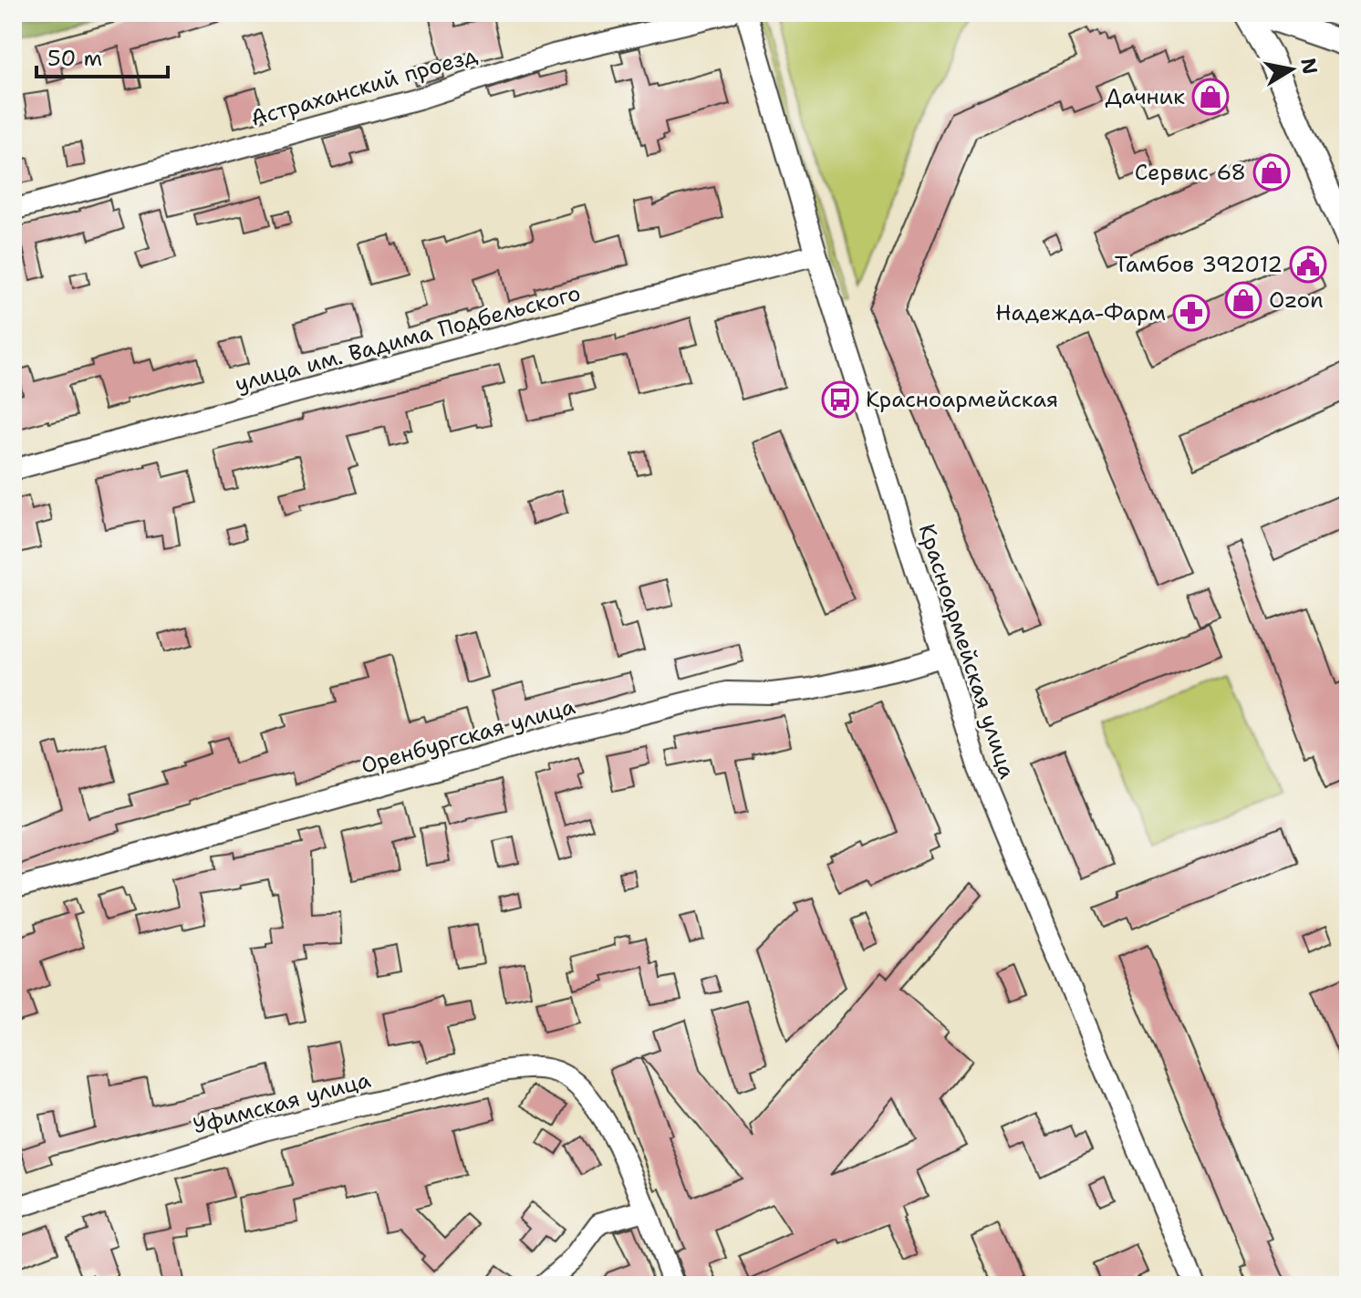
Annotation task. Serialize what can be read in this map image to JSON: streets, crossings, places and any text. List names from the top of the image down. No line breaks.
{"streets":{"street":["Астраханский проезд","улица им. Вадима Подбельского","Красноармейская улица","Оренбургская улица","Уфимская улица"]},"crossings":[["улица им. Вадима Подбельского","Красноармейская улица"],["Красноармейская улица","Оренбургская улица"]],"places":{"shop":["Дачник","Сервис 68","Ozon"],"public building":["Тамбов 392012"],"pharmacy":["Надежда-Фарм"],"bus stop":["Красноармейская"]},"scale_bar":"50 m","north":"right"}
